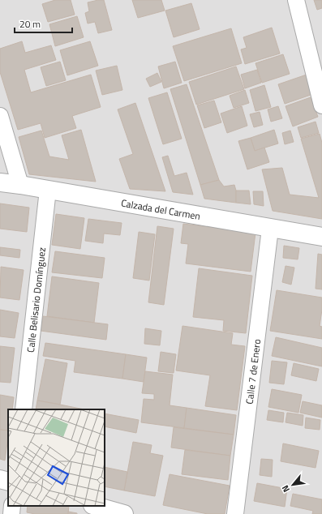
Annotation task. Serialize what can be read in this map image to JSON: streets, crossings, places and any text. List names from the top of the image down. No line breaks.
{"streets":{"street":["Calzada del Carmen","Calle Belisario Domínguez","Calle 7 de Enero"]},"crossings":[["Calzada del Carmen","Calle Belisario Domínguez"],["Calzada del Carmen","Calle 7 de Enero"]],"scale_bar":"20 m","north":"bottom left"}
